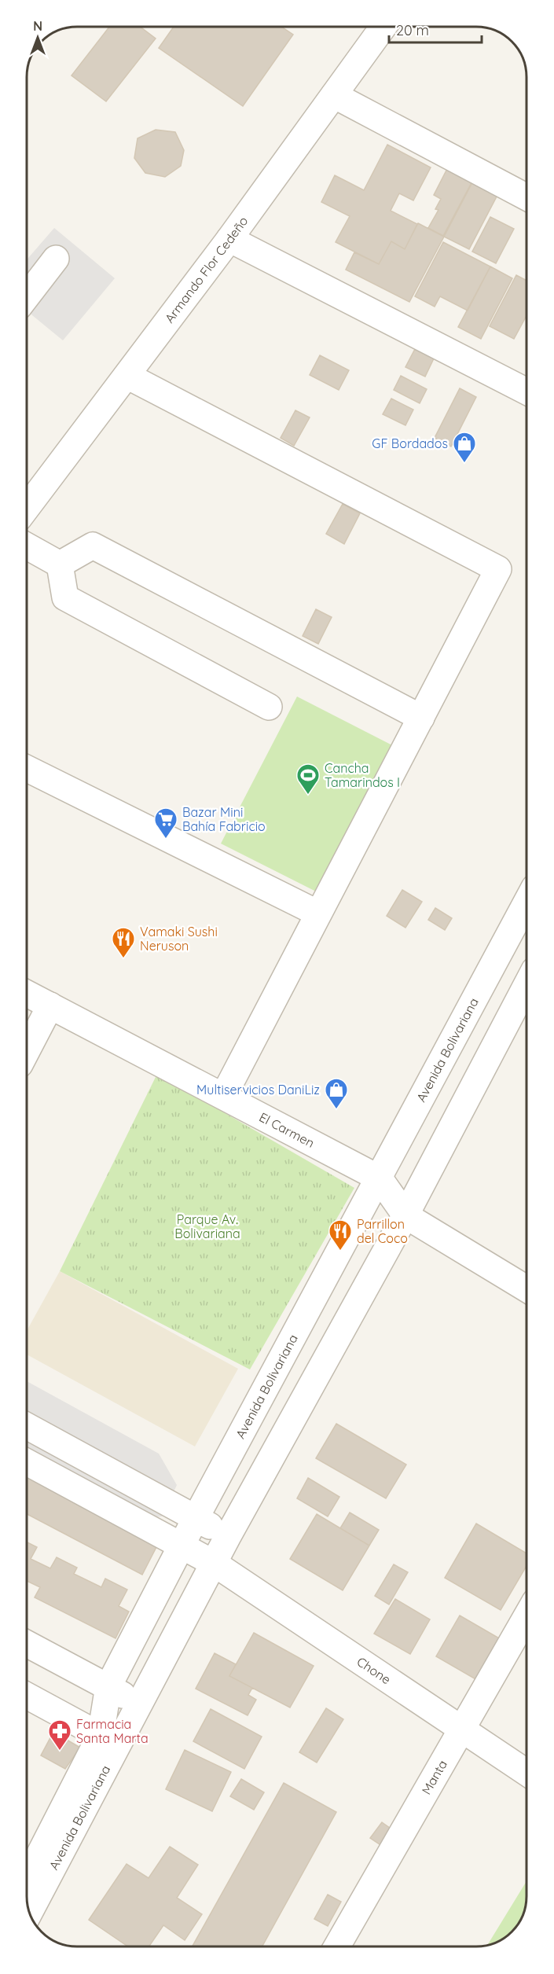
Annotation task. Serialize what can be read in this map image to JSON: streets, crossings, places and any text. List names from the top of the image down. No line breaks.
{"streets":{"street":["Armando Flor Cedeño","Avenida Bolivariana","El Carmen","Chone","Manta"]},"crossings":[["Avenida Bolivariana","El Carmen"],["Avenida Bolivariana","Chone"],["Chone","Manta"]],"parks":["Parque Av. Bolivariana"],"places":{"shop":["GF Bordados","Multiservicios DaniLiz"],"sports":["Cancha Tamarindos I"],"supermarket":["Bazar Mini Bahía Fabricio"],"restaurant":["Vamaki Sushi Neruson","Parrillon del Coco"],"pharmacy":["Farmacia Santa Marta"]},"scale_bar":"20 m","north":"top"}
